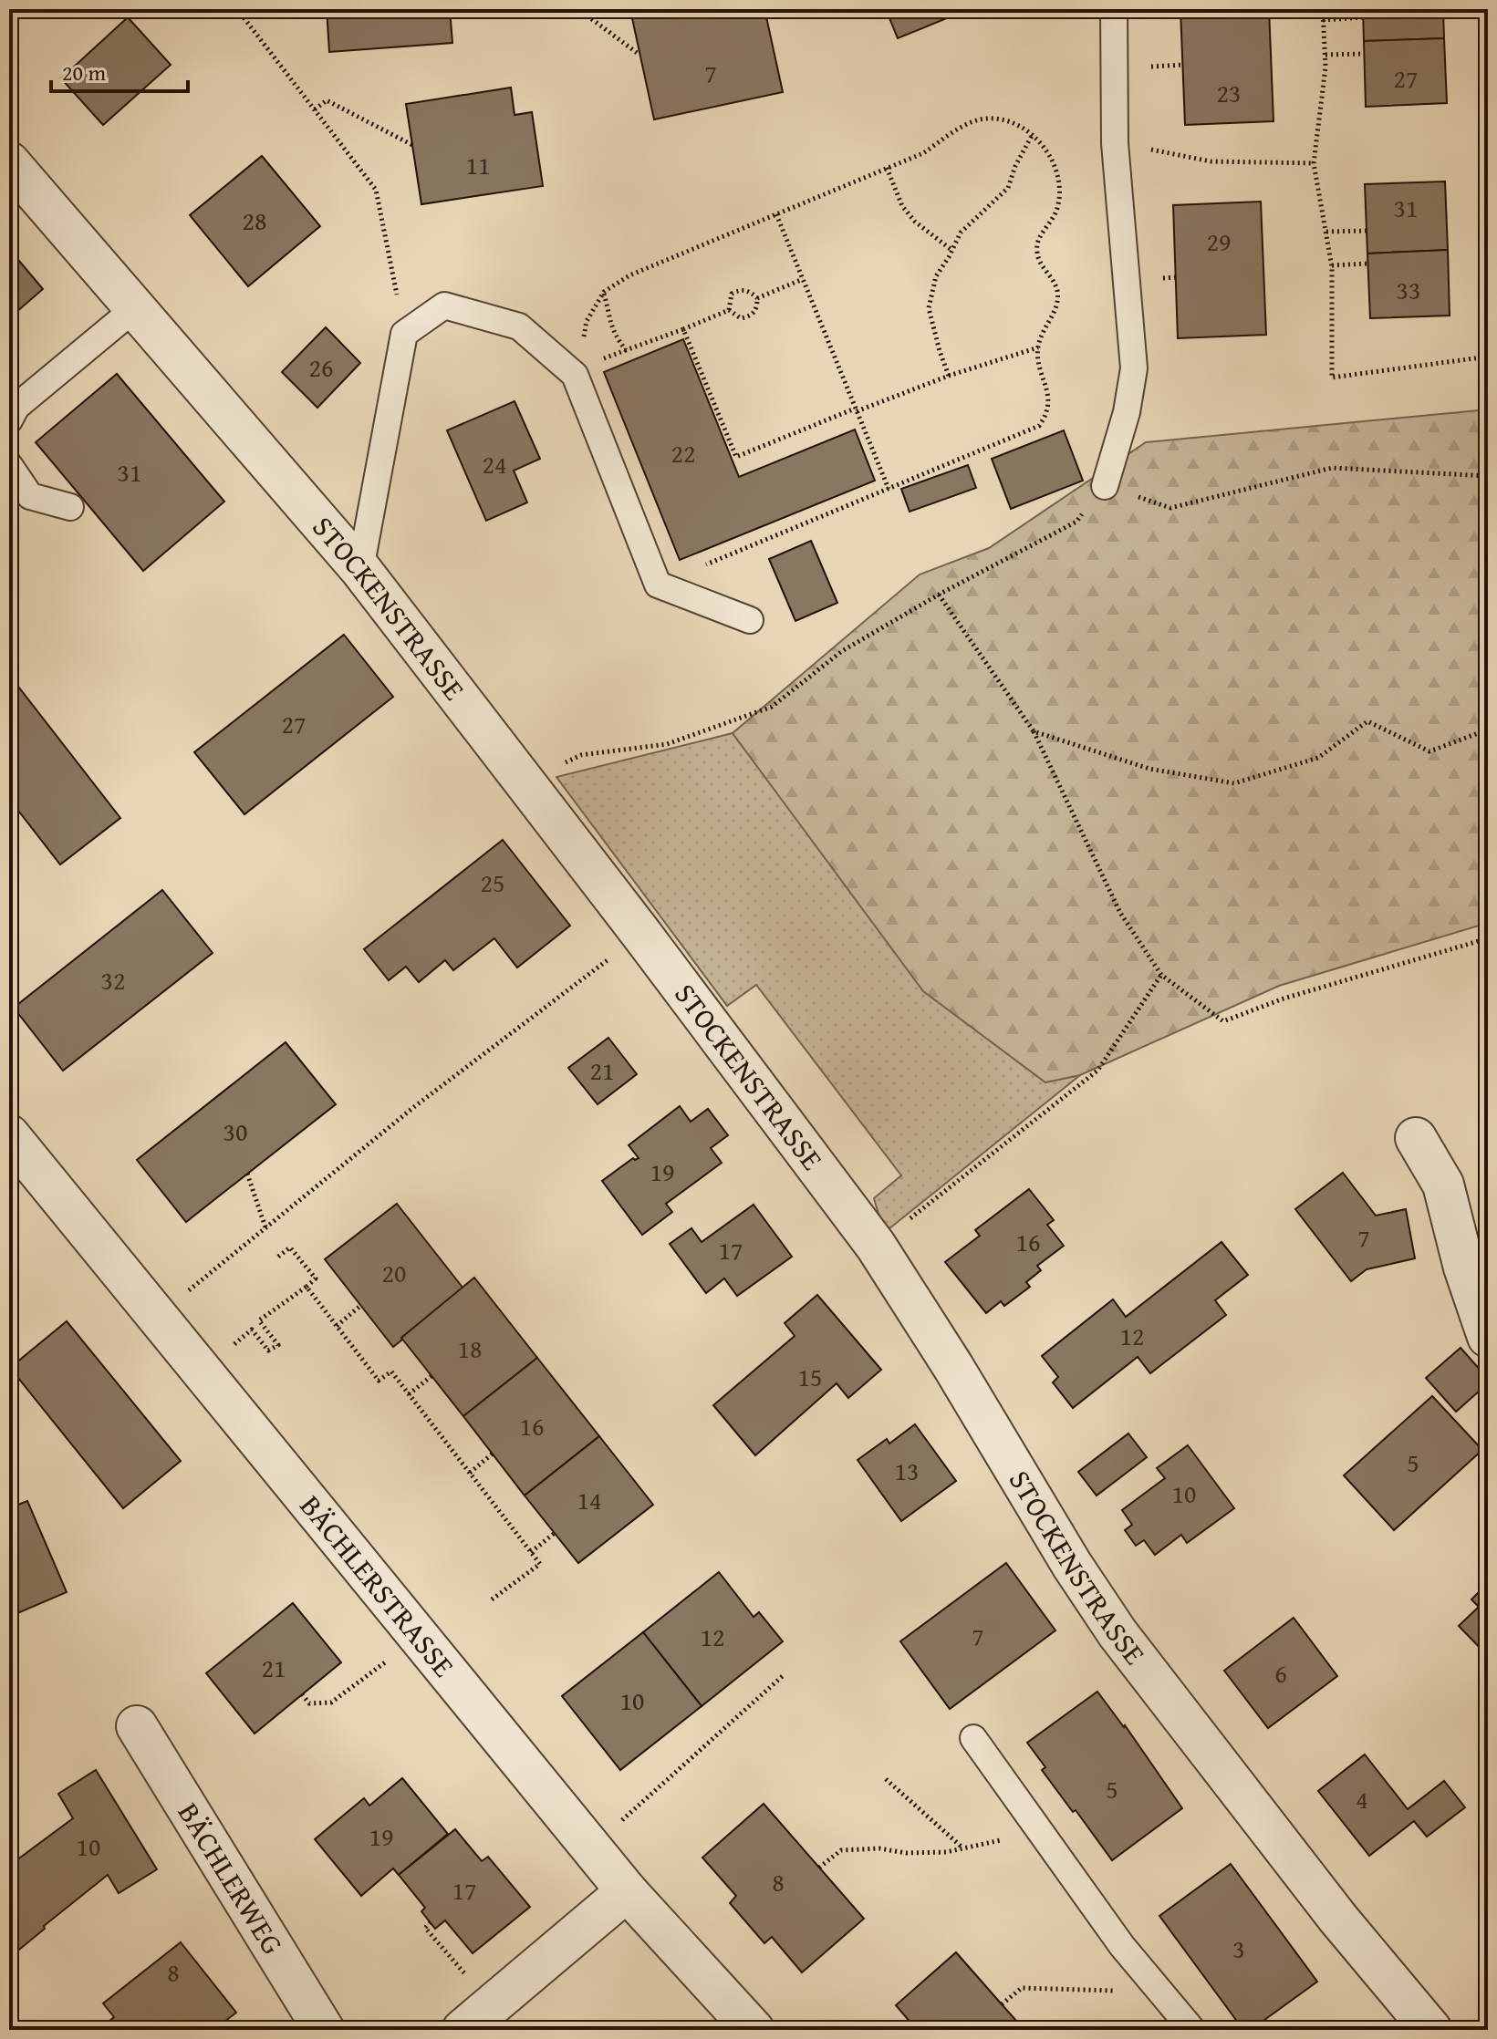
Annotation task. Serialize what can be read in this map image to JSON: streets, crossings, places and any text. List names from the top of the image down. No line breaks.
{"streets":{"street":["STOCKENSTRASSE","BÄCHLERSTRASSE","BÄCHLERWEG"]},"house_numbers":["7","27","23","11","31","28","29","33","26","22","24","31","27","25","32","21","30","19","7","16","17","20","12","18","15","16","5","13","10","14","7","12","21","6","10","5","4","19","10","8","17","3","8"],"scale_bar":"20 m"}
